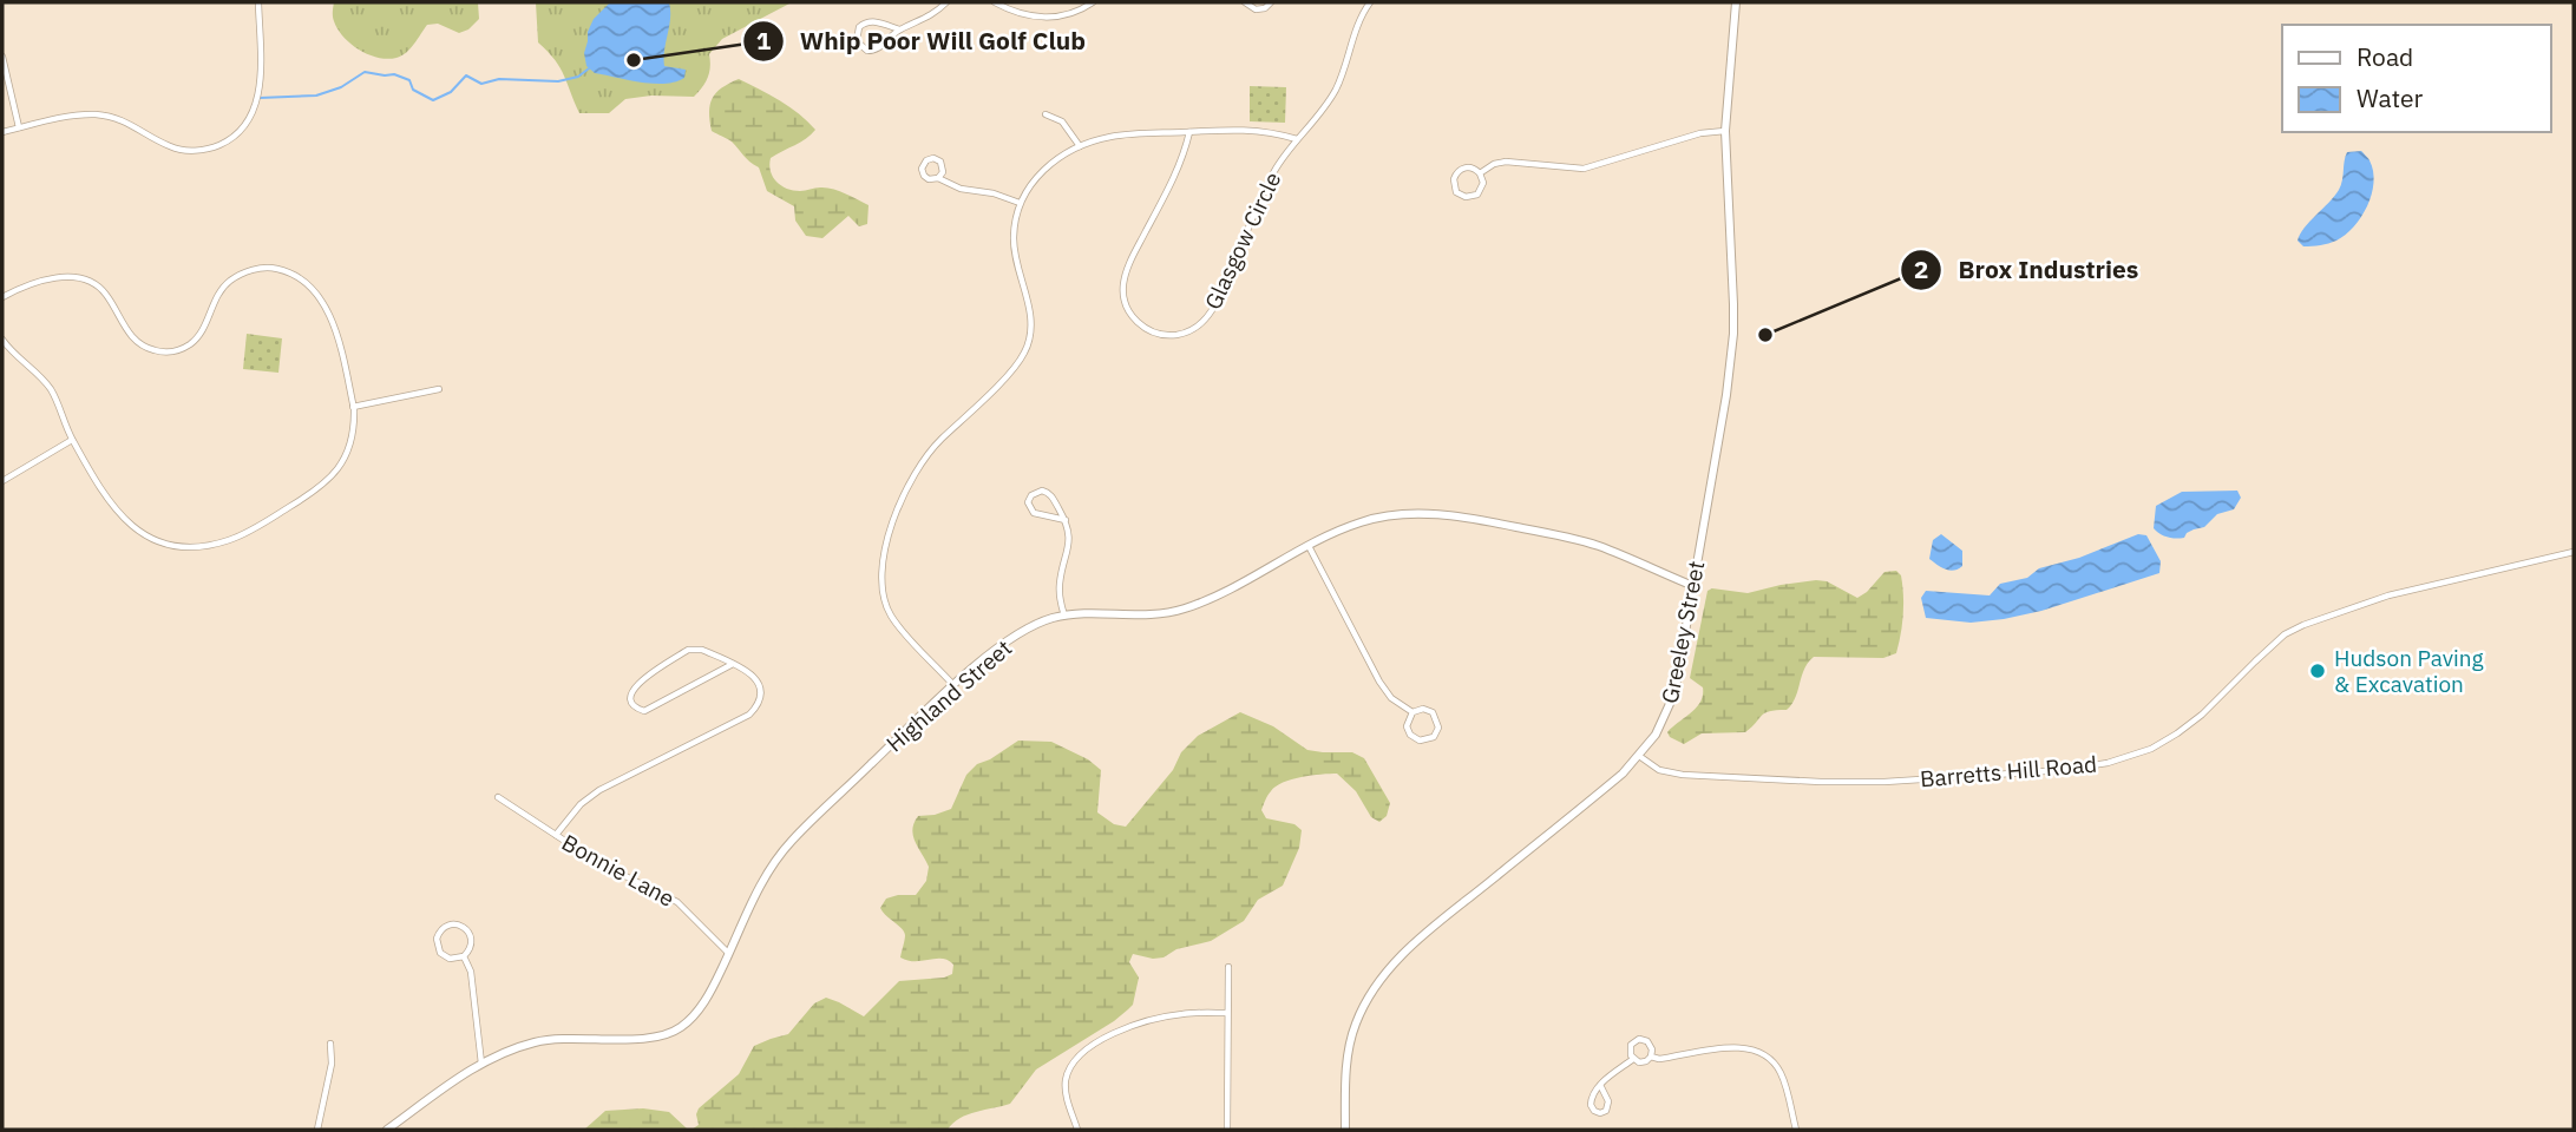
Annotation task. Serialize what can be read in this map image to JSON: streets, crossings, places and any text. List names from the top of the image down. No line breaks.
{"streets":{"street":["Glasgow Circle","Greeley Street","Highland Street","Barretts Hill Road","Bonnie Lane"]},"crossings":[["Greeley Street","Highland Street"],["Greeley Street","Barretts Hill Road"],["Highland Street","Bonnie Lane"]],"places":["Whip Poor Will Golf Club","Brox Industries","Hudson Paving & Excavation"],"legend":["Road","Water"]}
